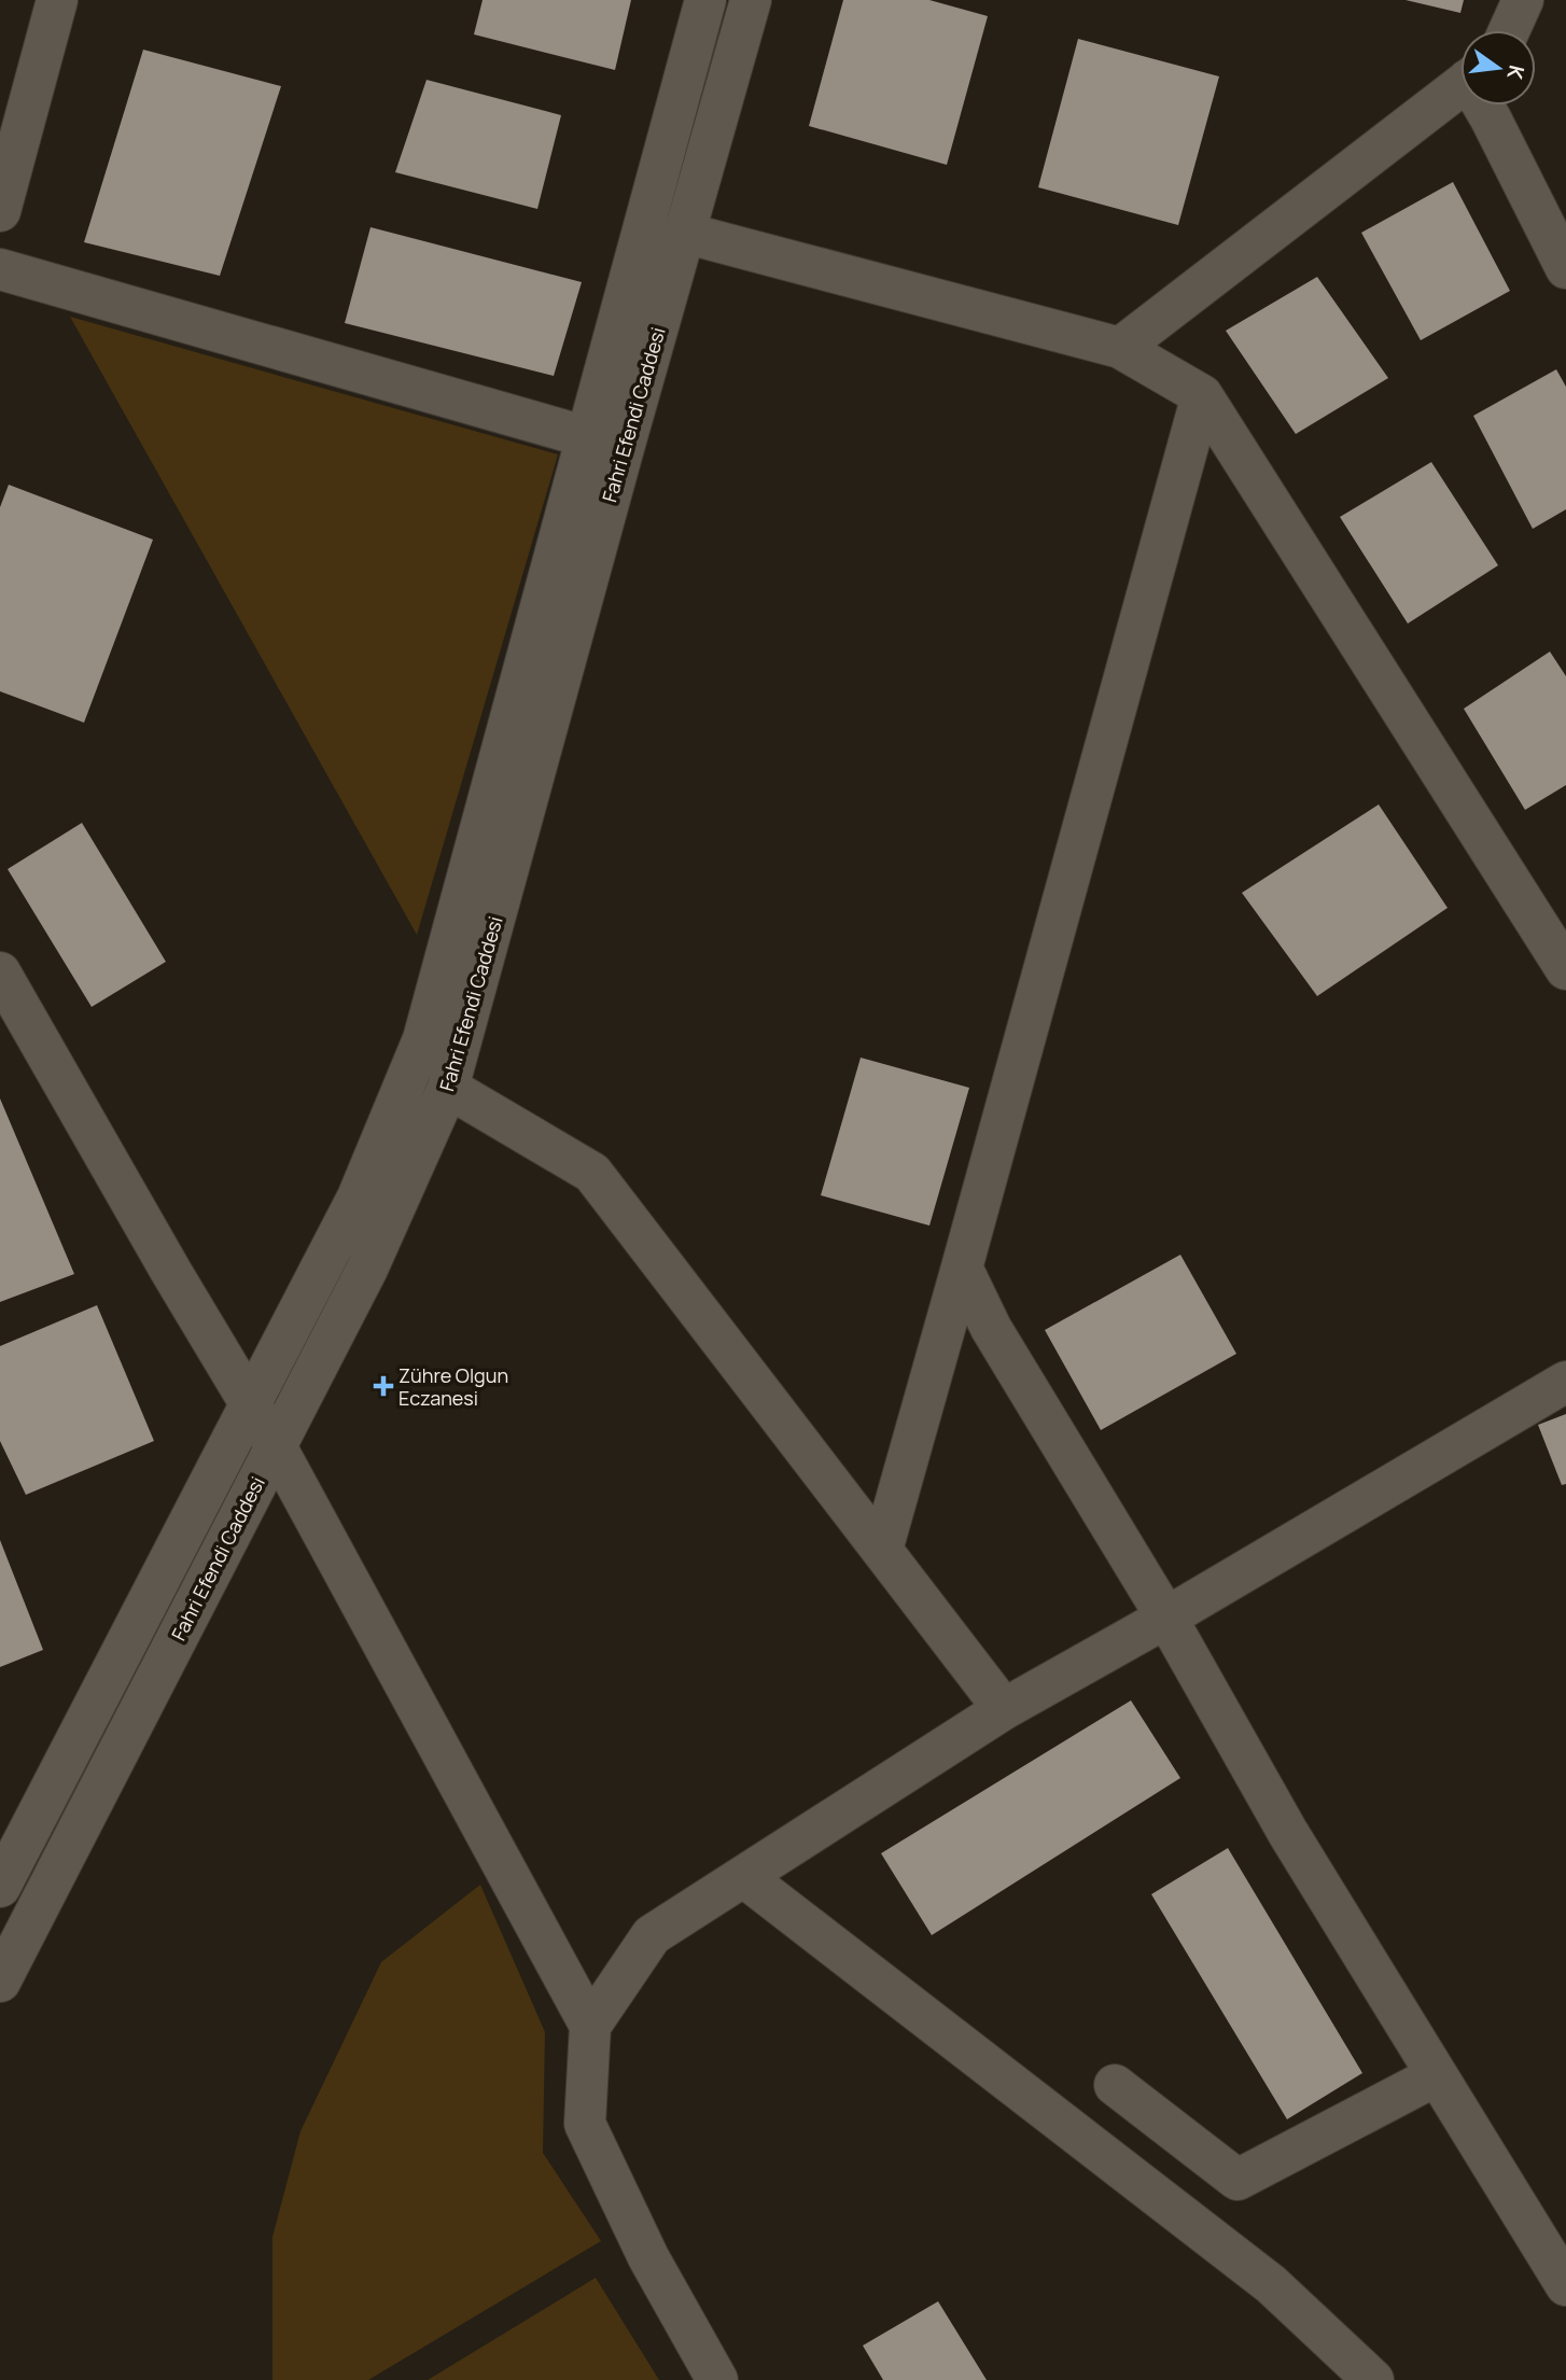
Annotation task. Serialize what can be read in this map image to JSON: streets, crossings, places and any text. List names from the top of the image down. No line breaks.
{"streets":{"street":["Fahri Efendi Caddesi"]},"places":{"health":["Zühre Olgun Eczanesi"]},"north":"right"}
